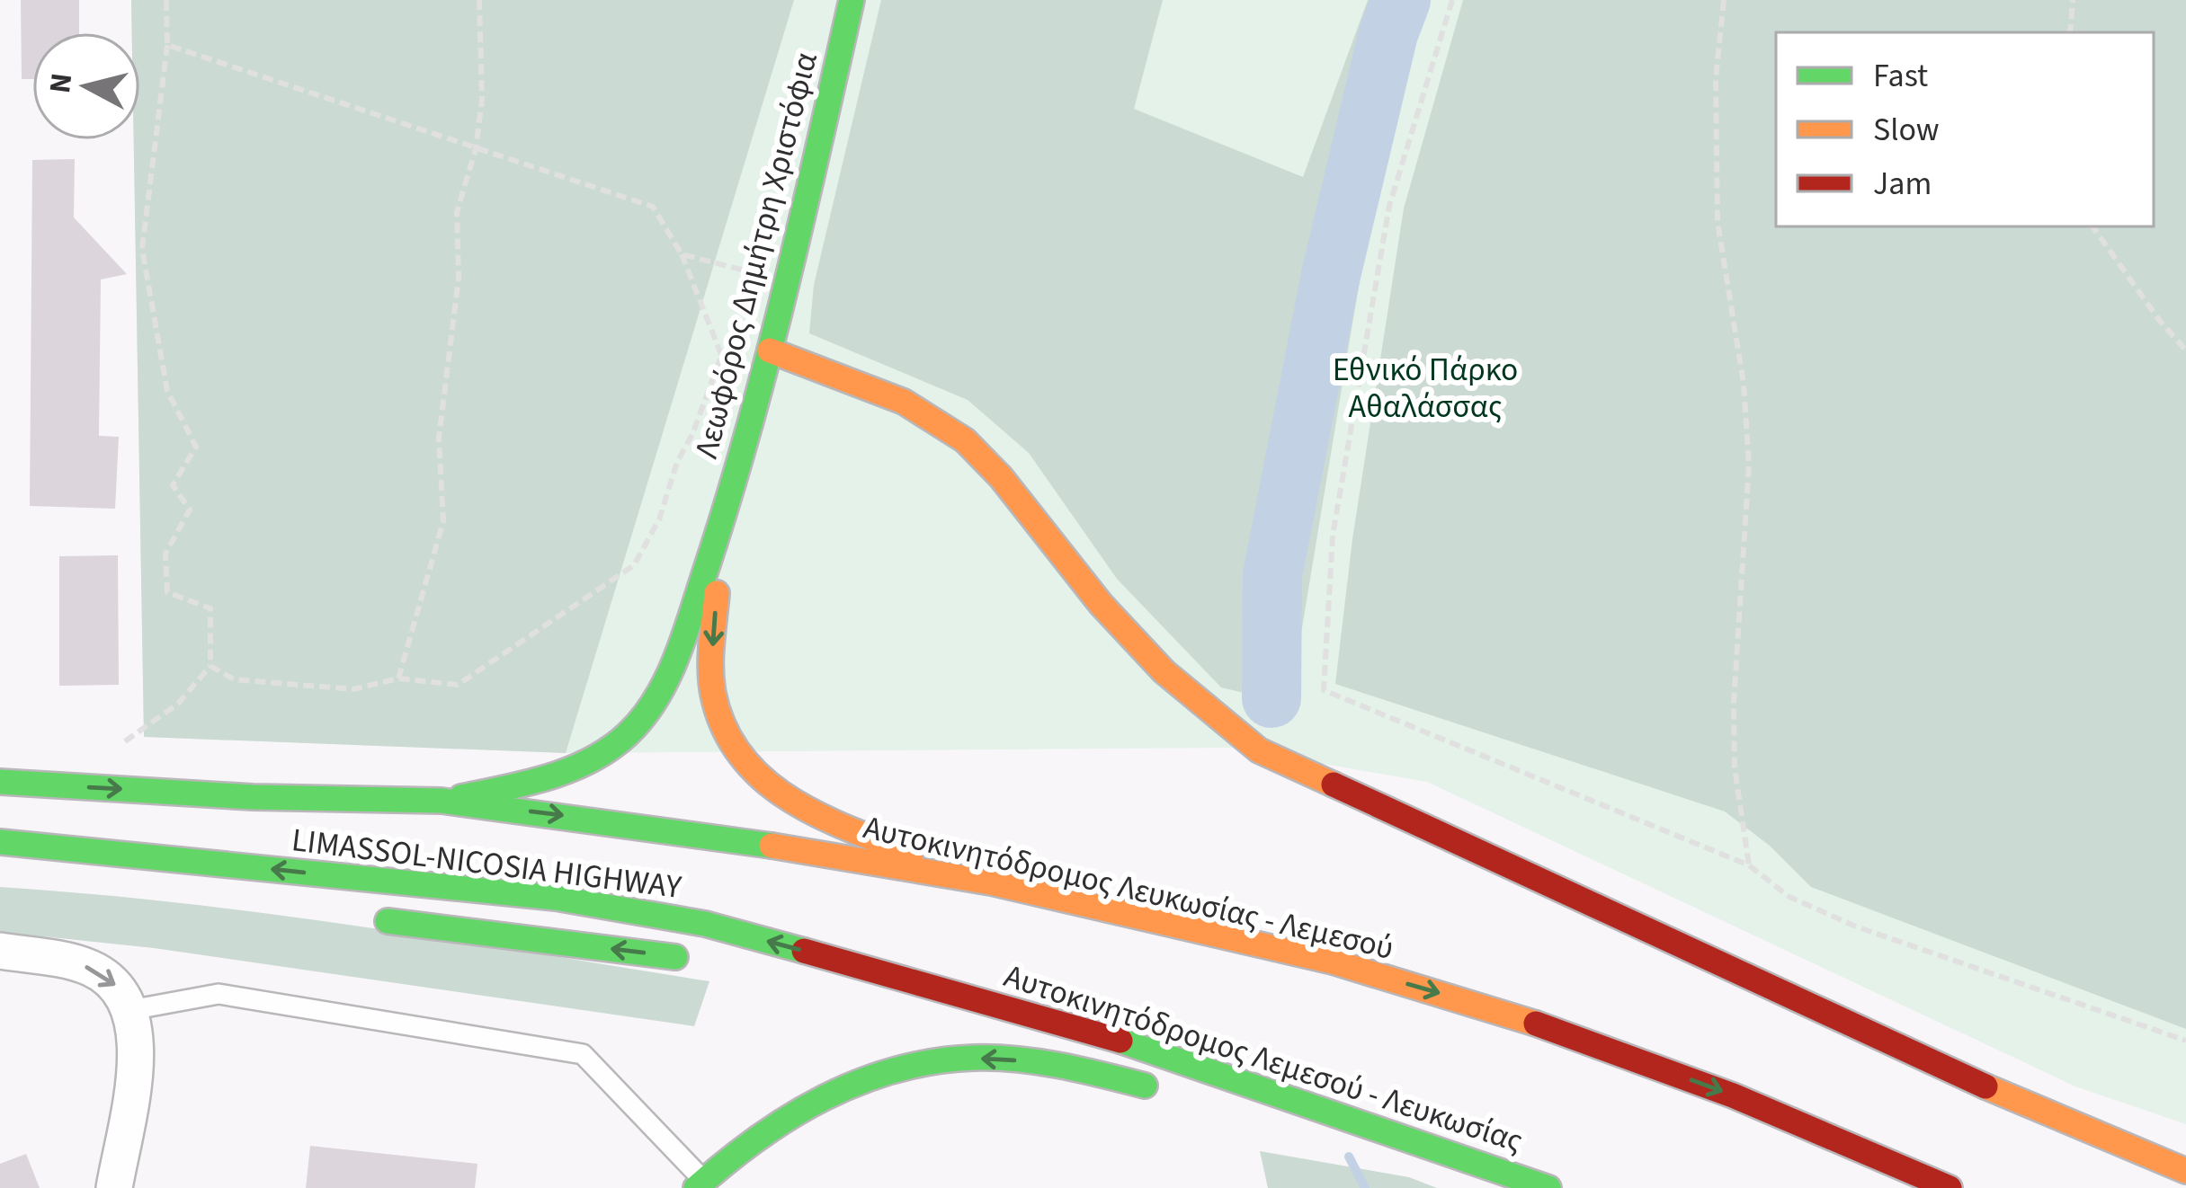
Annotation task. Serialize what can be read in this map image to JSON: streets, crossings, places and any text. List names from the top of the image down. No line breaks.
{"streets":{"main road":["Λεωφόρος Δημήτρη Χριστόφια","LIMASSOL-NICOSIA HIGHWAY","Αυτοκινητόδρομος Λευκωσίας - Λεμεσού","Αυτοκινητόδρομος Λεμεσού - Λευκωσίας"]},"crossings":[["Λεωφόρος Δημήτρη Χριστόφια","Αυτοκινητόδρομος Λευκωσίας - Λεμεσού"],["LIMASSOL-NICOSIA HIGHWAY","Αυτοκινητόδρομος Λεμεσού - Λευκωσίας"]],"parks":["Εθνικό Πάρκο Αθαλάσσας"],"legend":["Fast","Slow","Jam"],"north":"left"}
